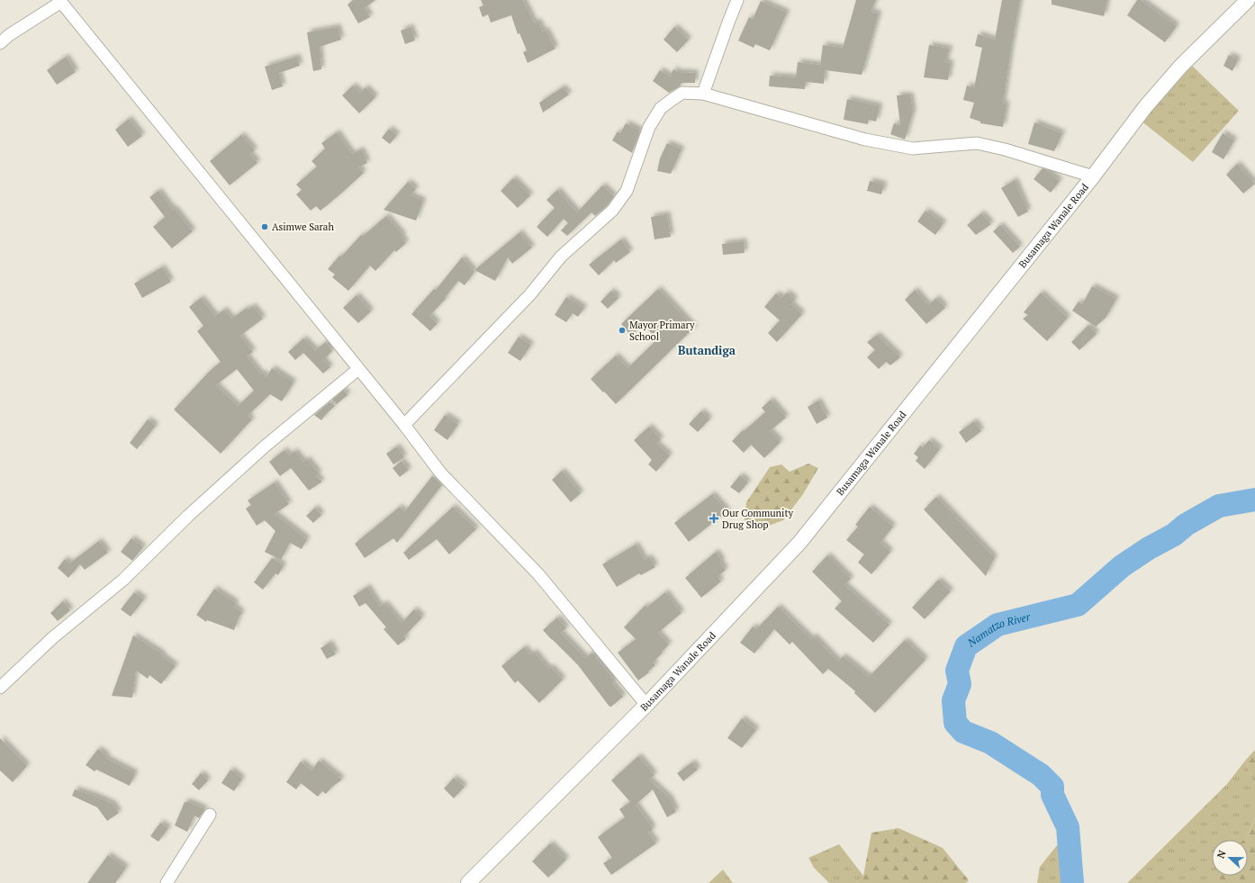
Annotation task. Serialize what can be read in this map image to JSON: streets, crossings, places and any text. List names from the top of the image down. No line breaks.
{"streets":{"street":["Busamaga Wanale Road"]},"districts":["Butandiga"],"water":["Namatzo River"],"places":{"other":["Asimwe Sarah","Mayor Primary School"],"health":["Our Community Drug Shop"]},"north":"left"}
